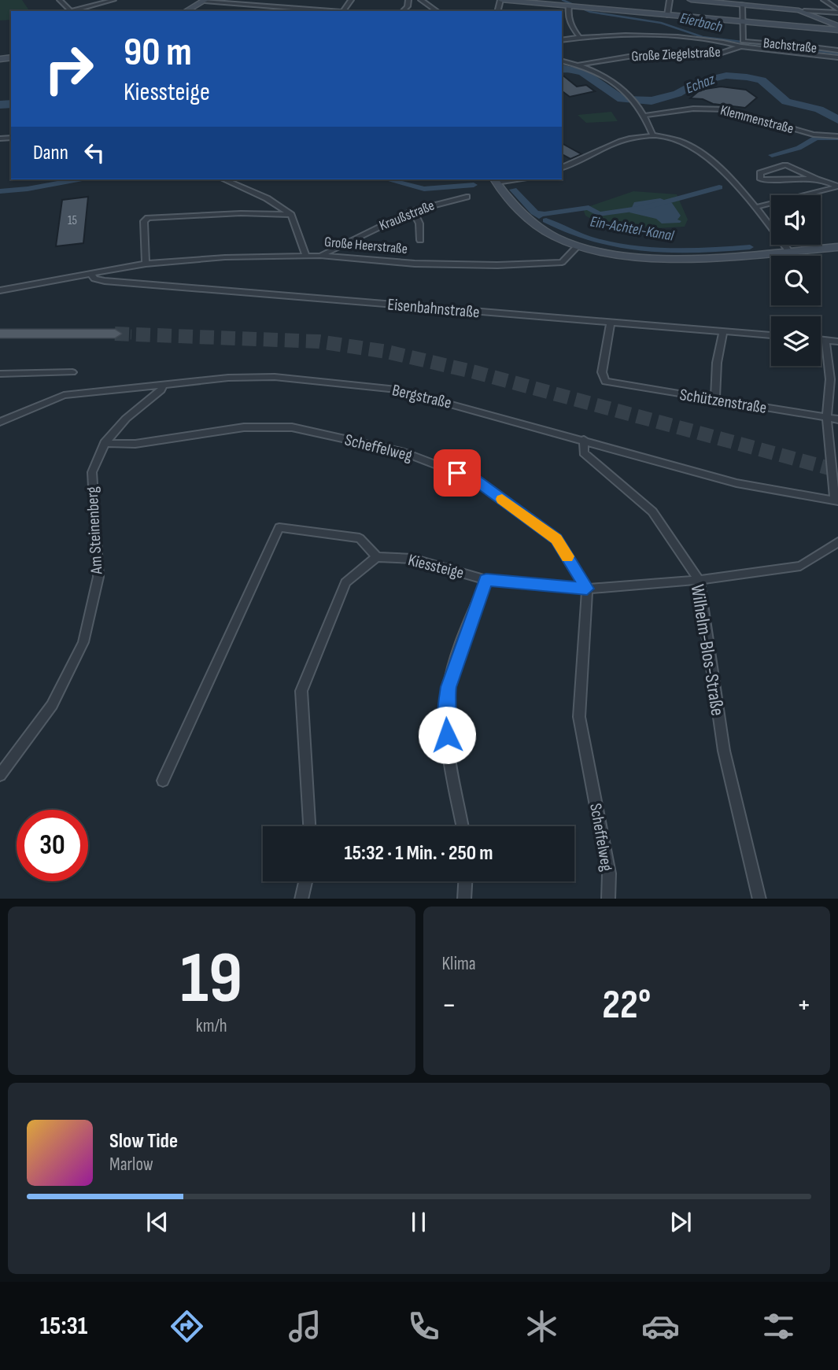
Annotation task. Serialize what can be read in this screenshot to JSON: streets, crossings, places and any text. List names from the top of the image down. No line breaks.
{"streets":{"street":["Bachstraße","Große Ziegelstraße","Klemmenstraße","Kraußstraße","Große Heerstraße","Eisenbahnstraße","Bergstraße","Schützenstraße","Scheffelweg","Am Steinenberg","Kiessteige","Wilhelm-Blos-Straße"]},"crossings":[["Kraußstraße","Große Heerstraße"],["Große Heerstraße","Eisenbahnstraße"],["Eisenbahnstraße","Schützenstraße"],["Bergstraße","Am Steinenberg"],["Bergstraße","Wilhelm-Blos-Straße"],["Scheffelweg","Am Steinenberg"],["Scheffelweg","Kiessteige"],["Kiessteige","Wilhelm-Blos-Straße"]],"water":["Eierbach","Echaz","Ein-Achtel-Kanal"],"house_numbers":["15"],"page":{"turn":["90 m","Kiessteige"],"then":"Dann","limit":"30","trip":"15:32 · 1 Min. · 250 m","tile":[["19","km/h"],"Klima"],"heat":["−","22°","+"],"song":["Slow Tide","Marlow"],"tabs":"15:31"}}
